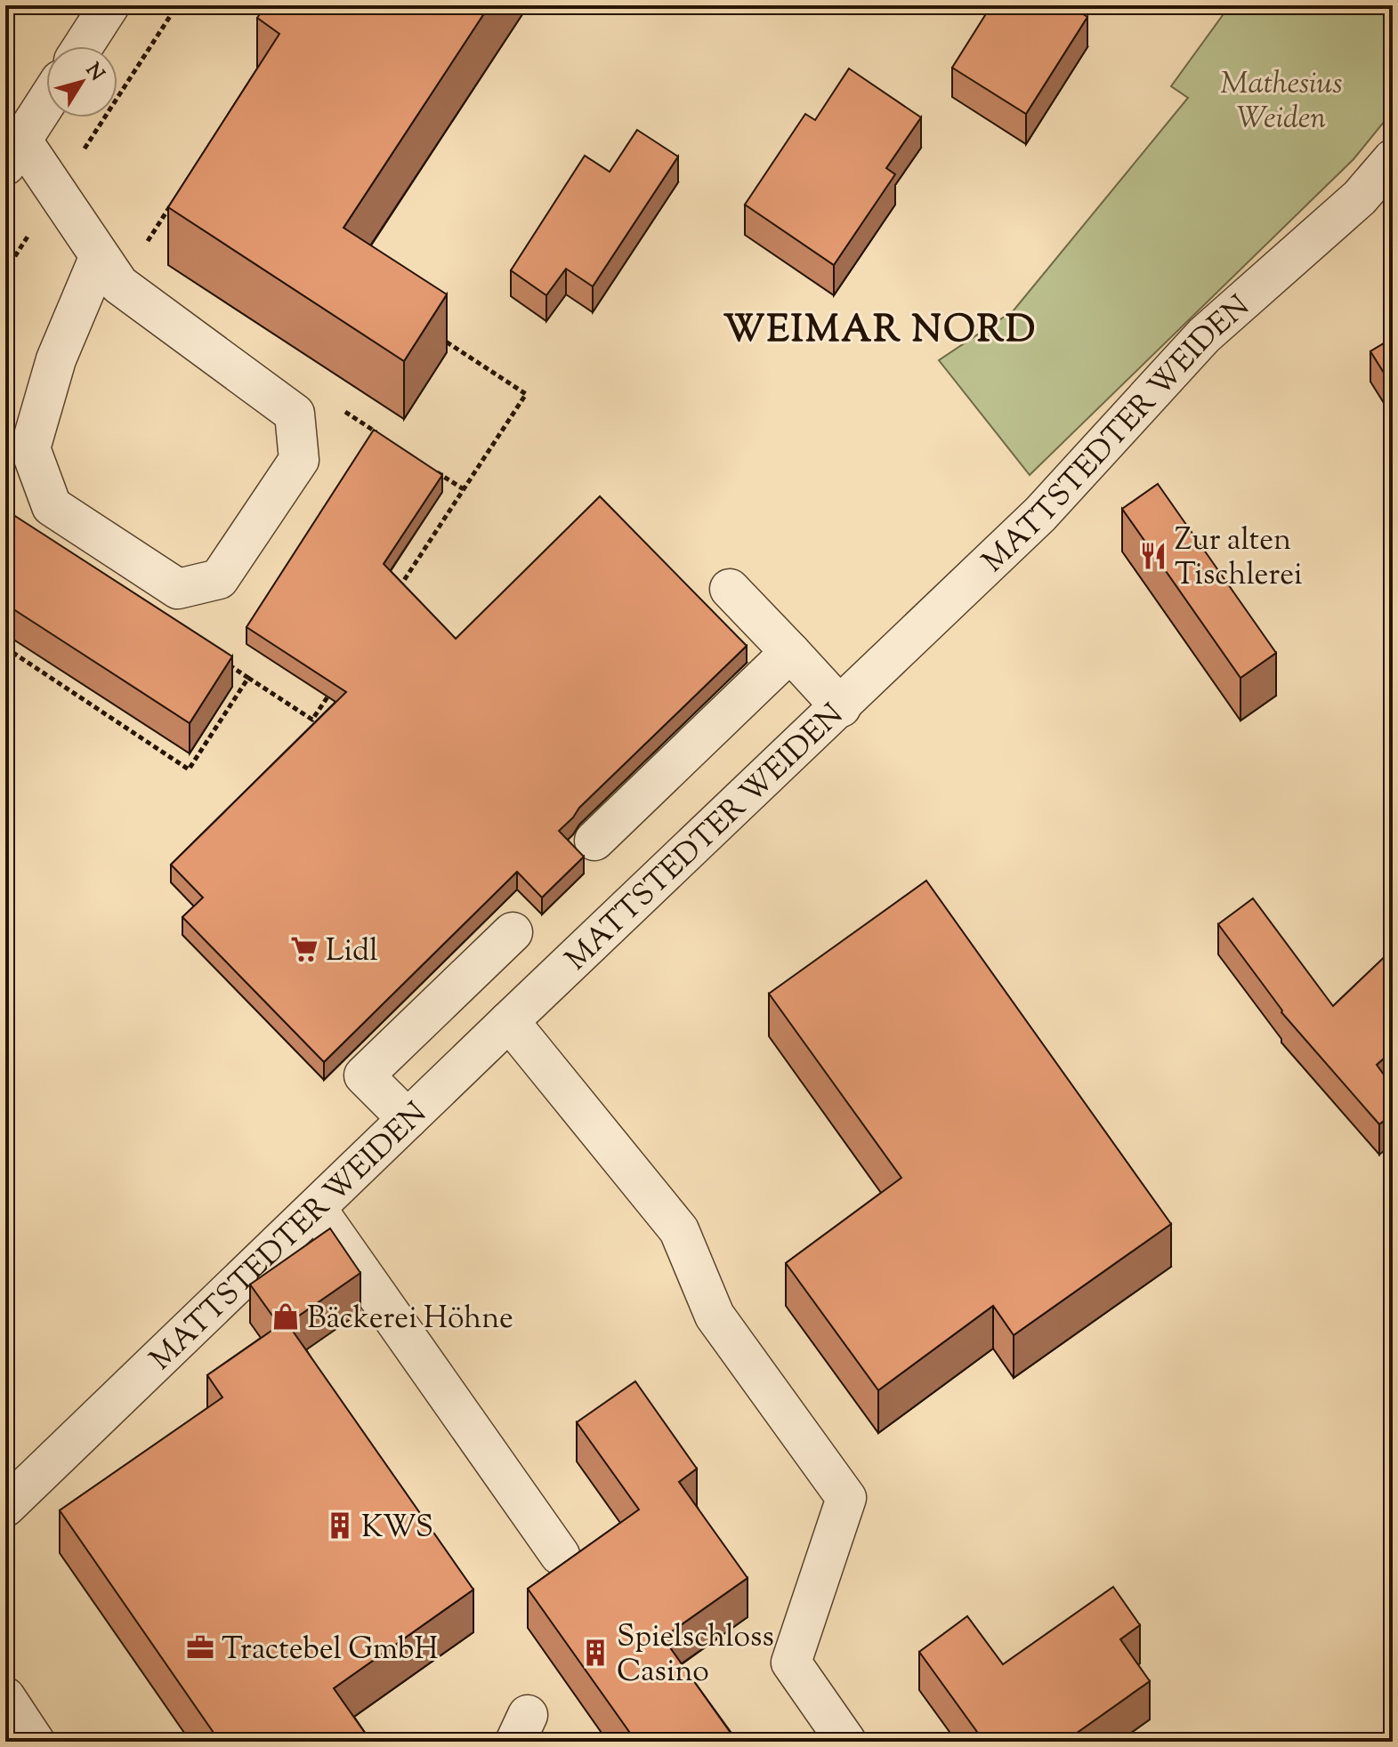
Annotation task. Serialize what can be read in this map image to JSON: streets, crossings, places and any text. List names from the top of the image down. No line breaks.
{"streets":{"street":["MATTSTEDTER WEIDEN"]},"districts":["WEIMAR NORD"],"parks":["Mathesius Weiden"],"places":{"restaurant":["Zur alten Tischlerei"],"supermarket":["Lidl"],"shop":["Bäckerei Höhne"],"building":["KWS","Spielschloss Casino"],"office":["Tractebel GmbH"]},"north":"top right"}
